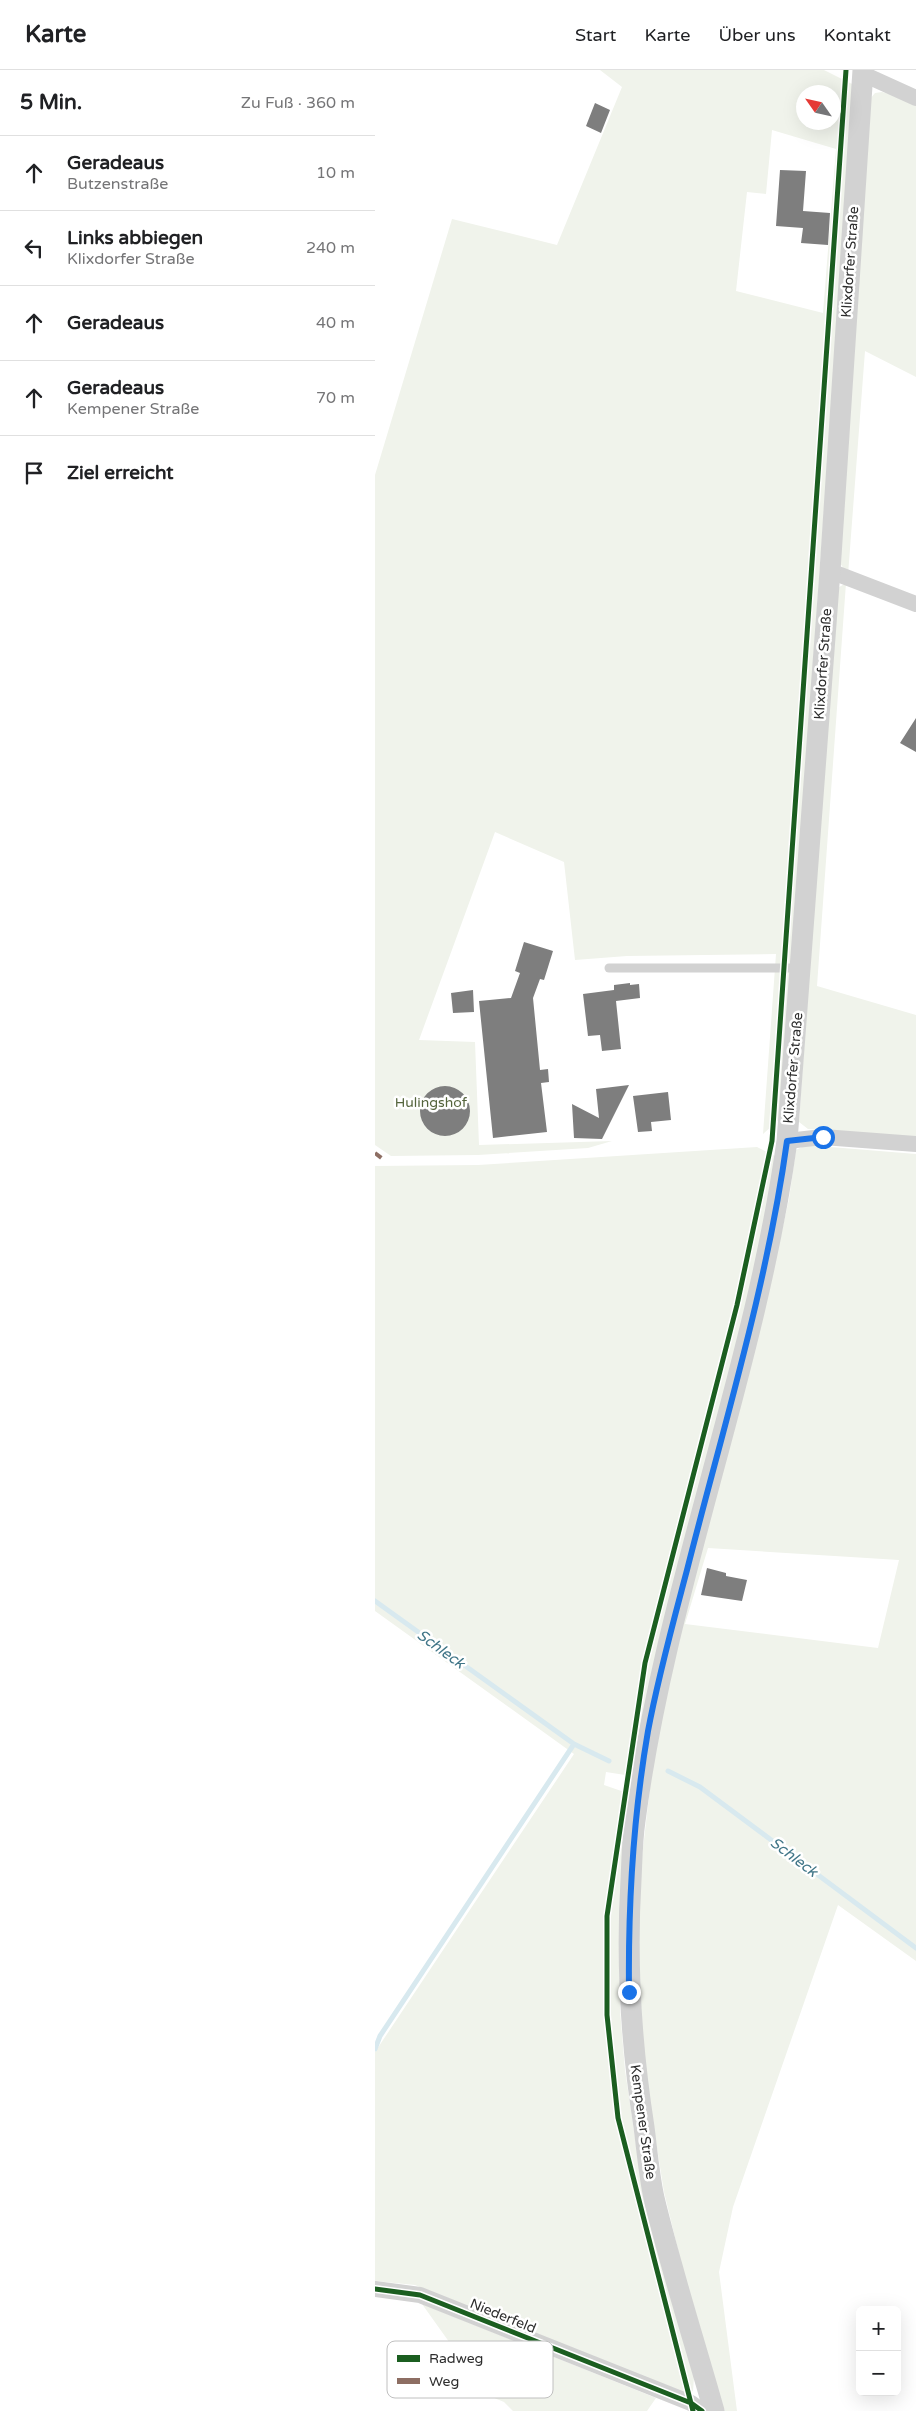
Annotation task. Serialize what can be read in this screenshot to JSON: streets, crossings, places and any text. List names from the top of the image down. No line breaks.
{"streets":{"street":["Klixdorfer Straße","Kempener Straße","Niederfeld"]},"crossings":[["Klixdorfer Straße","Kempener Straße"]],"water":["Schleck"],"parks":["Hulingshof"],"legend":["Radweg","Weg"],"north":"top left","page":{"header":"Karte","nav":["Start","Karte","Über uns","Kontakt"],"heading":["5 Min.","Zu Fuß · 360 m"],"list":[["Geradeaus","Butzenstraße","10 m"],["Links abbiegen","Klixdorfer Straße","240 m"],["Geradeaus","40 m"],["Geradeaus","Kempener Straße","70 m"],"Ziel erreicht"],"map_buttons":["+","−"]}}
